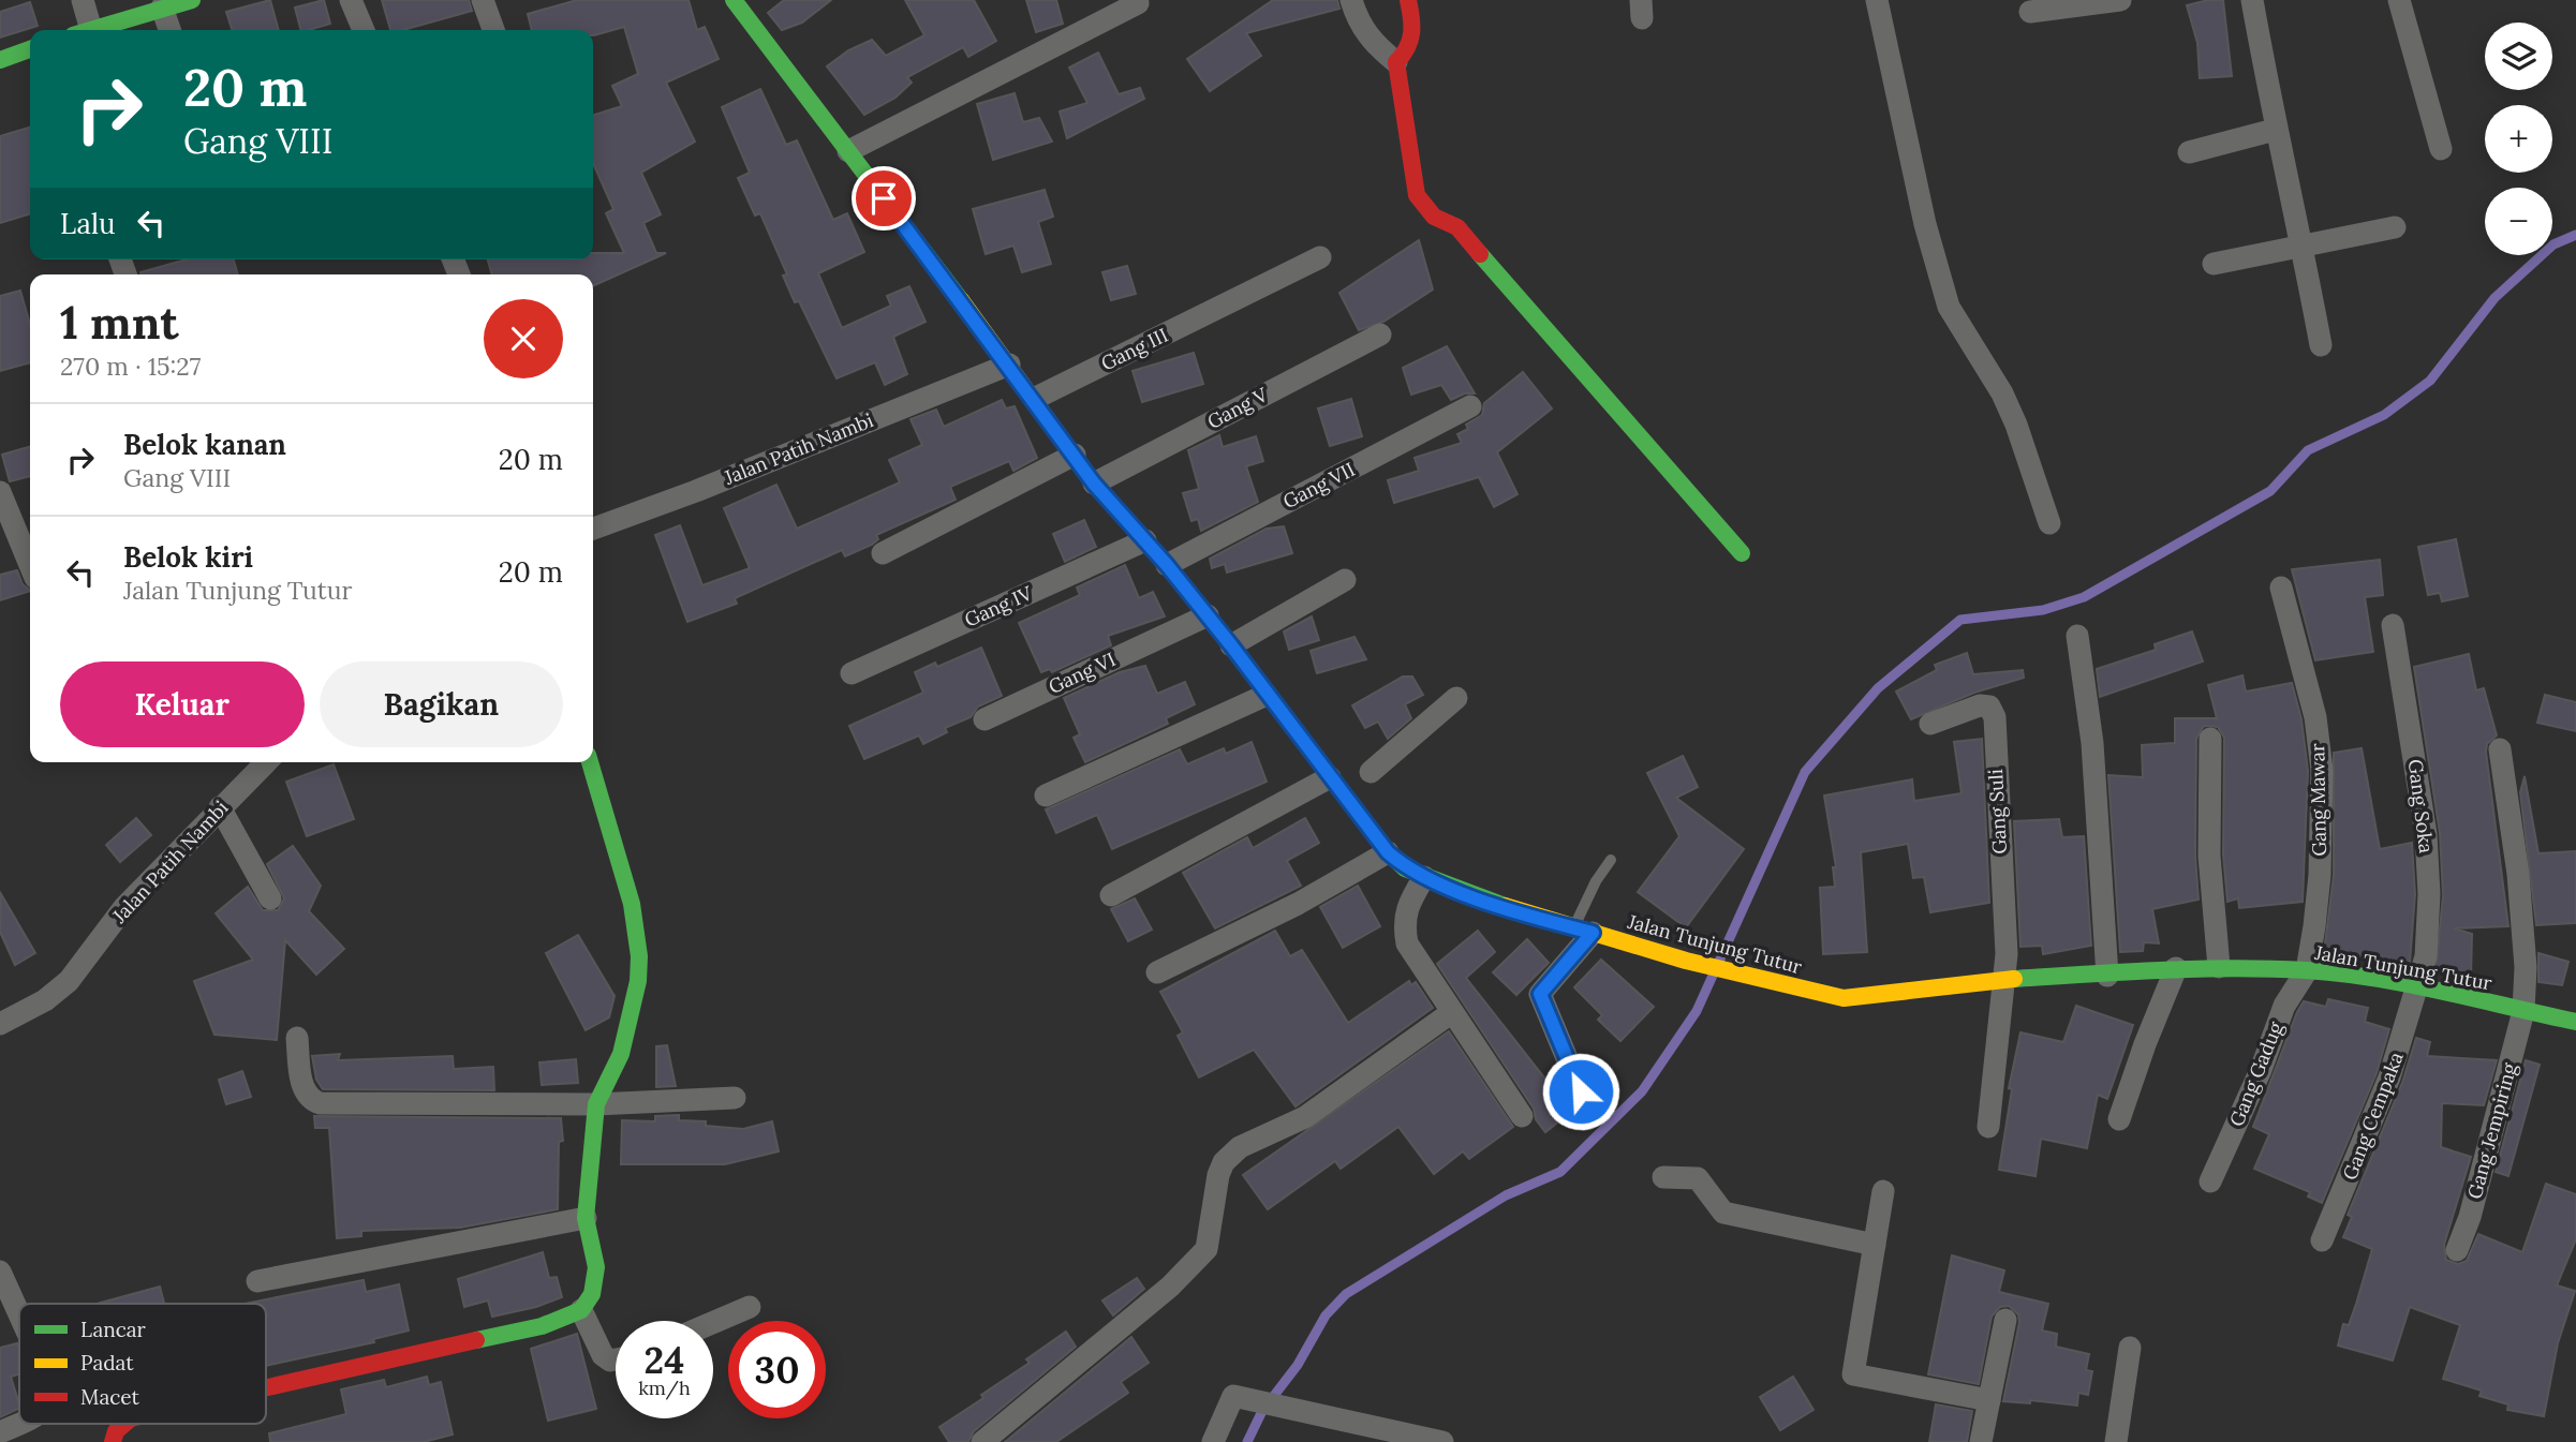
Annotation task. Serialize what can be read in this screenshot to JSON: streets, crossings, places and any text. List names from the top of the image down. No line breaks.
{"streets":{"street":["Gang III","Gang V","Jalan Patih Nambi","Gang VII","Gang IV","Gang VI","Gang Mawar","Gang Soka","Gang Suli","Jalan Tunjung Tutur","Gang Gadug","Gang Cempaka","Gang Jempiring"]},"crossings":[["Gang III","Jalan Tunjung Tutur"],["Gang V","Jalan Tunjung Tutur"],["Jalan Patih Nambi","Jalan Tunjung Tutur"],["Gang VII","Jalan Tunjung Tutur"],["Gang IV","Jalan Tunjung Tutur"],["Gang VI","Jalan Tunjung Tutur"],["Gang Mawar","Jalan Tunjung Tutur"],["Gang Mawar","Gang Gadug"],["Gang Soka","Jalan Tunjung Tutur"],["Gang Soka","Gang Cempaka"],["Gang Suli","Jalan Tunjung Tutur"],["Jalan Tunjung Tutur","Gang Gadug"],["Jalan Tunjung Tutur","Gang Cempaka"],["Jalan Tunjung Tutur","Gang Jempiring"]],"legend":["Lancar","Padat","Macet"],"page":{"map_buttons":["+","−"],"turn":["20 m","Gang VIII"],"then":"Lalu","heading":["1 mnt","270 m · 15:27"],"list":[{"name":"Belok kanan","note":"Gang VIII","value":"20 m"},{"name":"Belok kiri","note":"Jalan Tunjung Tutur","value":"20 m"}],"buttons":["Keluar","Bagikan"],"speed":"24 km/h","limit":"30"}}
